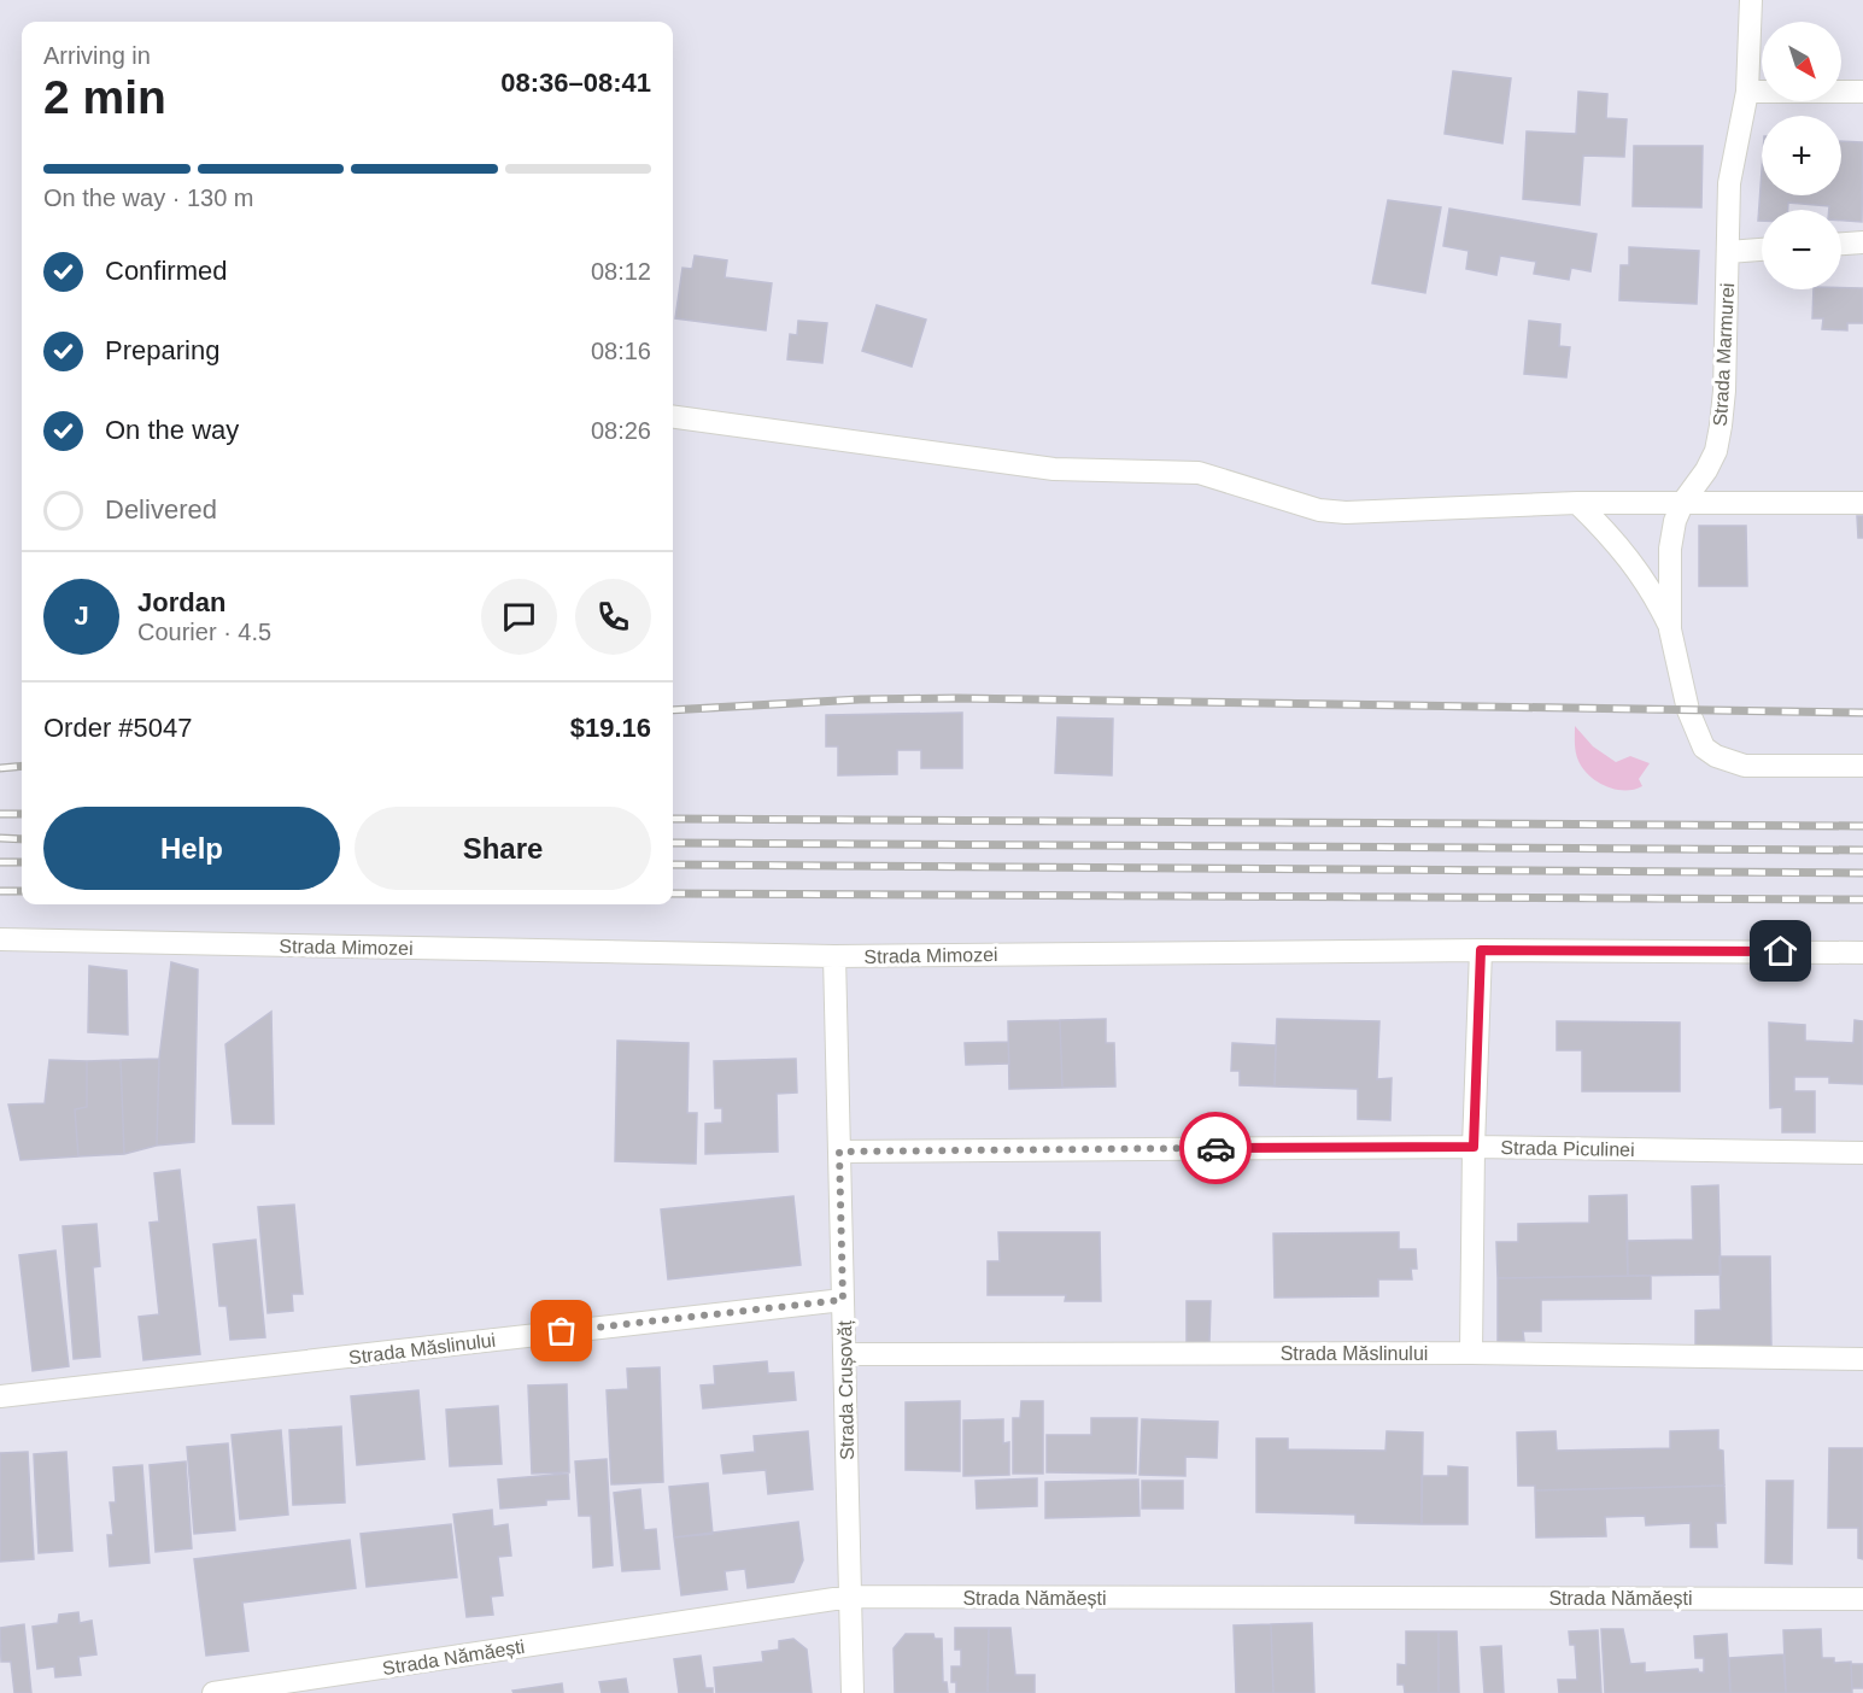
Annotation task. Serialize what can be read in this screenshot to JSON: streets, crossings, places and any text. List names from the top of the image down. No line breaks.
{"streets":{"street":["Strada Marmurei","Strada Mimozei","Strada Piculinei","Strada Măslinului","Strada Crușovăț","Strada Nămăești"]},"crossings":[["Strada Mimozei","Strada Crușovăț"],["Strada Piculinei","Strada Crușovăț"],["Strada Măslinului","Strada Crușovăț"],["Strada Crușovăț","Strada Nămăești"]],"north":"bottom right","page":{"map_buttons":["+","−"],"heading":["2 min","Arriving in","08:36–08:41"],"panel":["Jordan","Courier · 4.5","Order #5047","$19.16"],"bar":"On the way · 130 m","list":[["Confirmed","08:12"],["Preparing","08:16"],["On the way","08:26"],"Delivered"],"round":"J","buttons":["Help","Share"]}}
